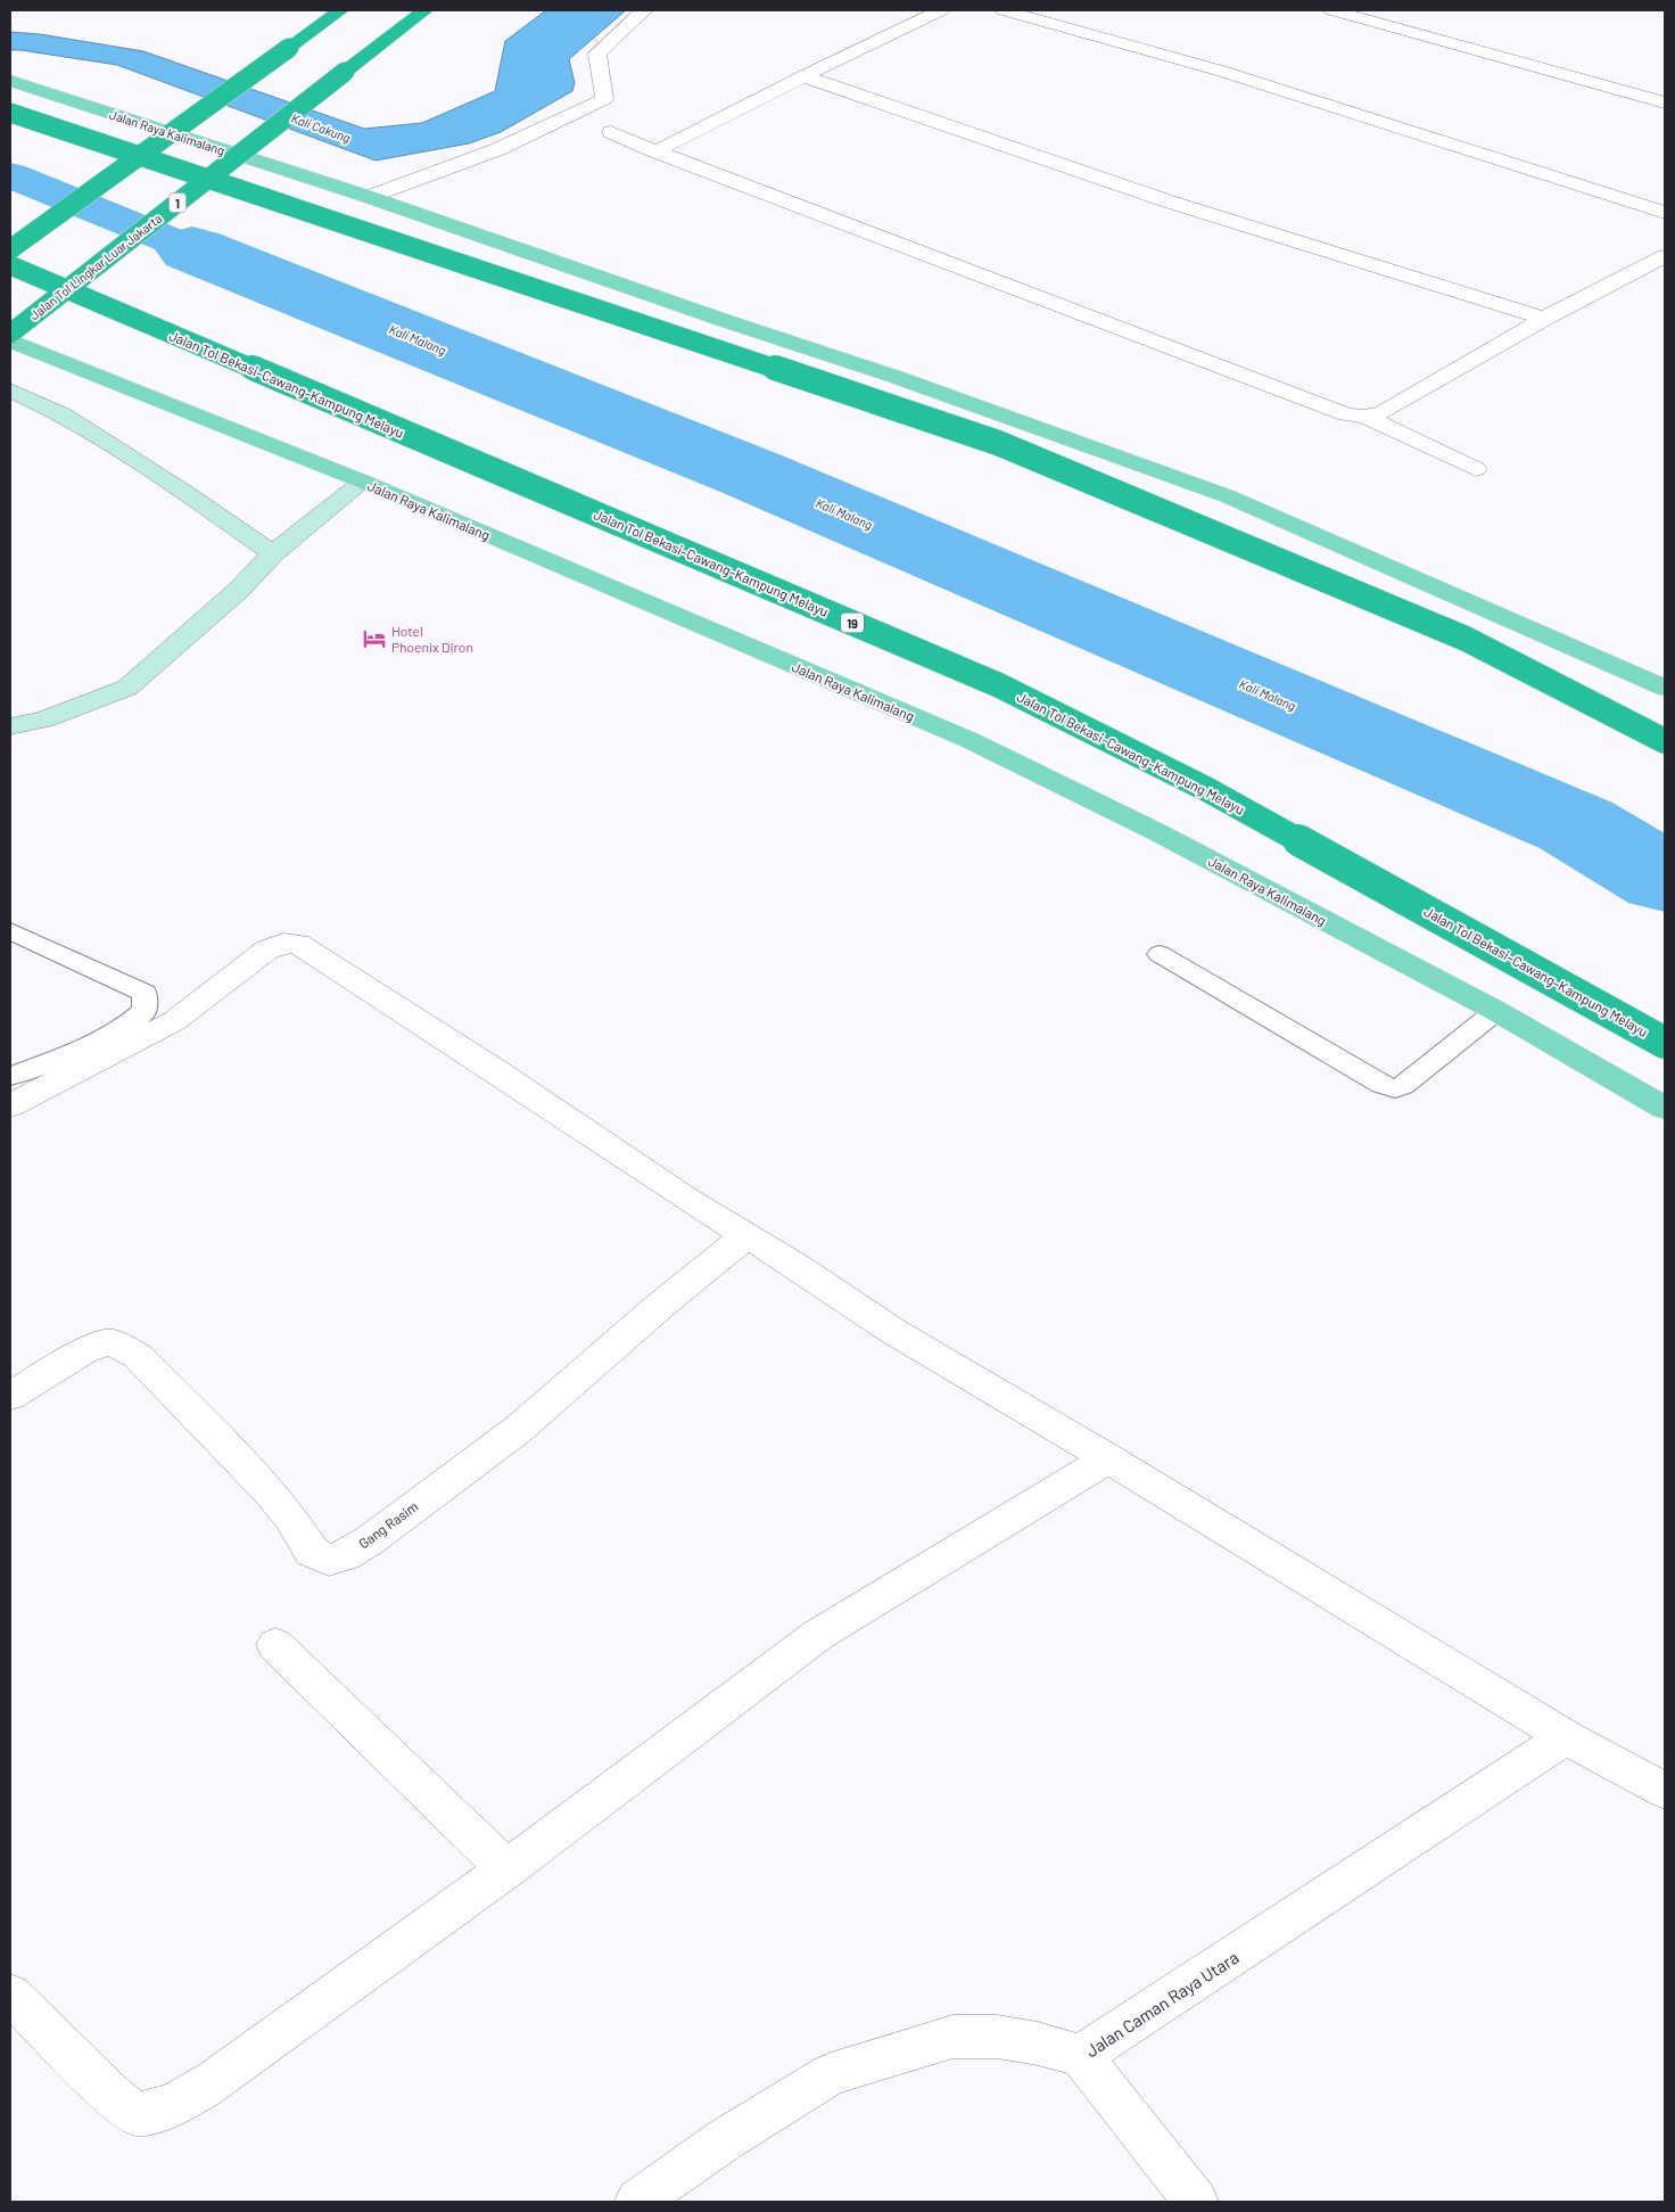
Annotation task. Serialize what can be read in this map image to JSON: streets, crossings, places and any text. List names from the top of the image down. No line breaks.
{"streets":{"highway":["1","Jalan Tol Lingkar Luar Jakarta","Jalan Tol Bekasi–Cawang–Kampung Melayu","19"],"main road":["Jalan Raya Kalimalang"],"street":["Gang Rasim","Jalan Caman Raya Utara"]},"water":["Kali Cakung","Kali Malang"],"places":{"hotel":["Hotel Phoenix Diron"]}}
